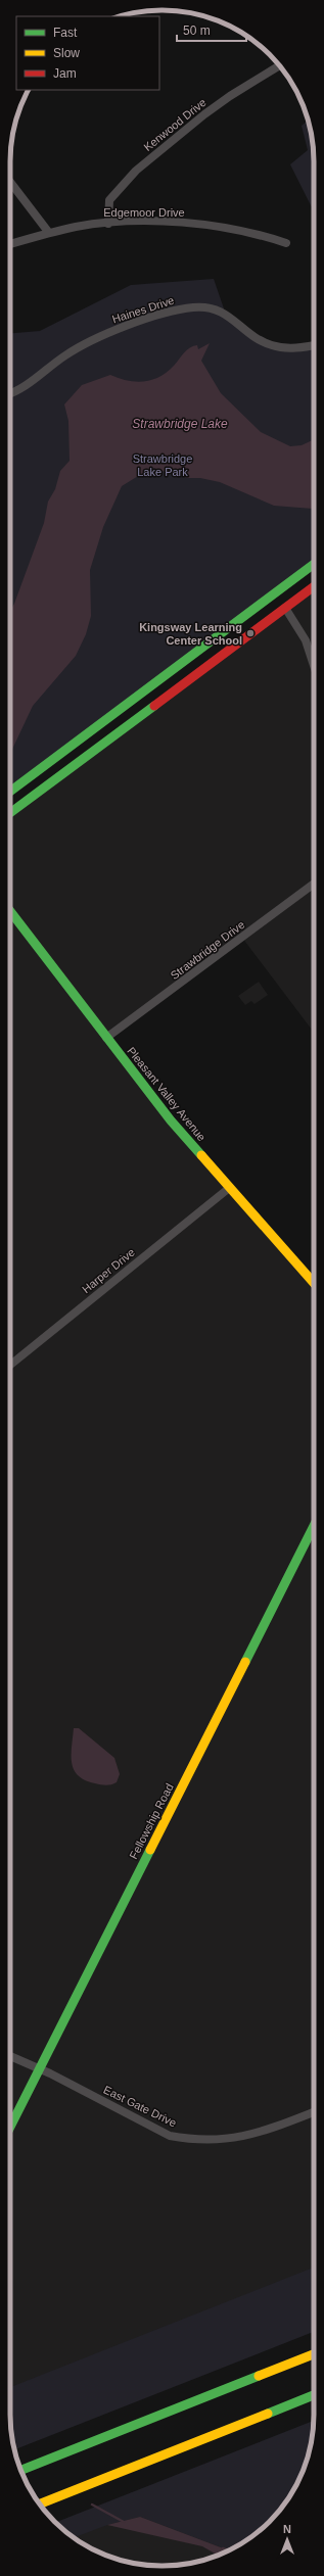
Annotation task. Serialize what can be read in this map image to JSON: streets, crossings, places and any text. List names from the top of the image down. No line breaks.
{"streets":{"main road":["Pleasant Valley Avenue","Fellowship Road"],"street":["Kenwood Drive","Edgemoor Drive","Haines Drive","Strawbridge Drive","Harper Drive","East Gate Drive"]},"crossings":[["Kenwood Drive","Edgemoor Drive"],["Strawbridge Drive","Pleasant Valley Avenue"],["Pleasant Valley Avenue","Harper Drive"],["Fellowship Road","East Gate Drive"]],"water":["Strawbridge Lake"],"parks":["Strawbridge Lake Park"],"places":["Kingsway Learning Center School"],"legend":["Fast","Slow","Jam"],"scale_bar":"50 m","north":"top"}
